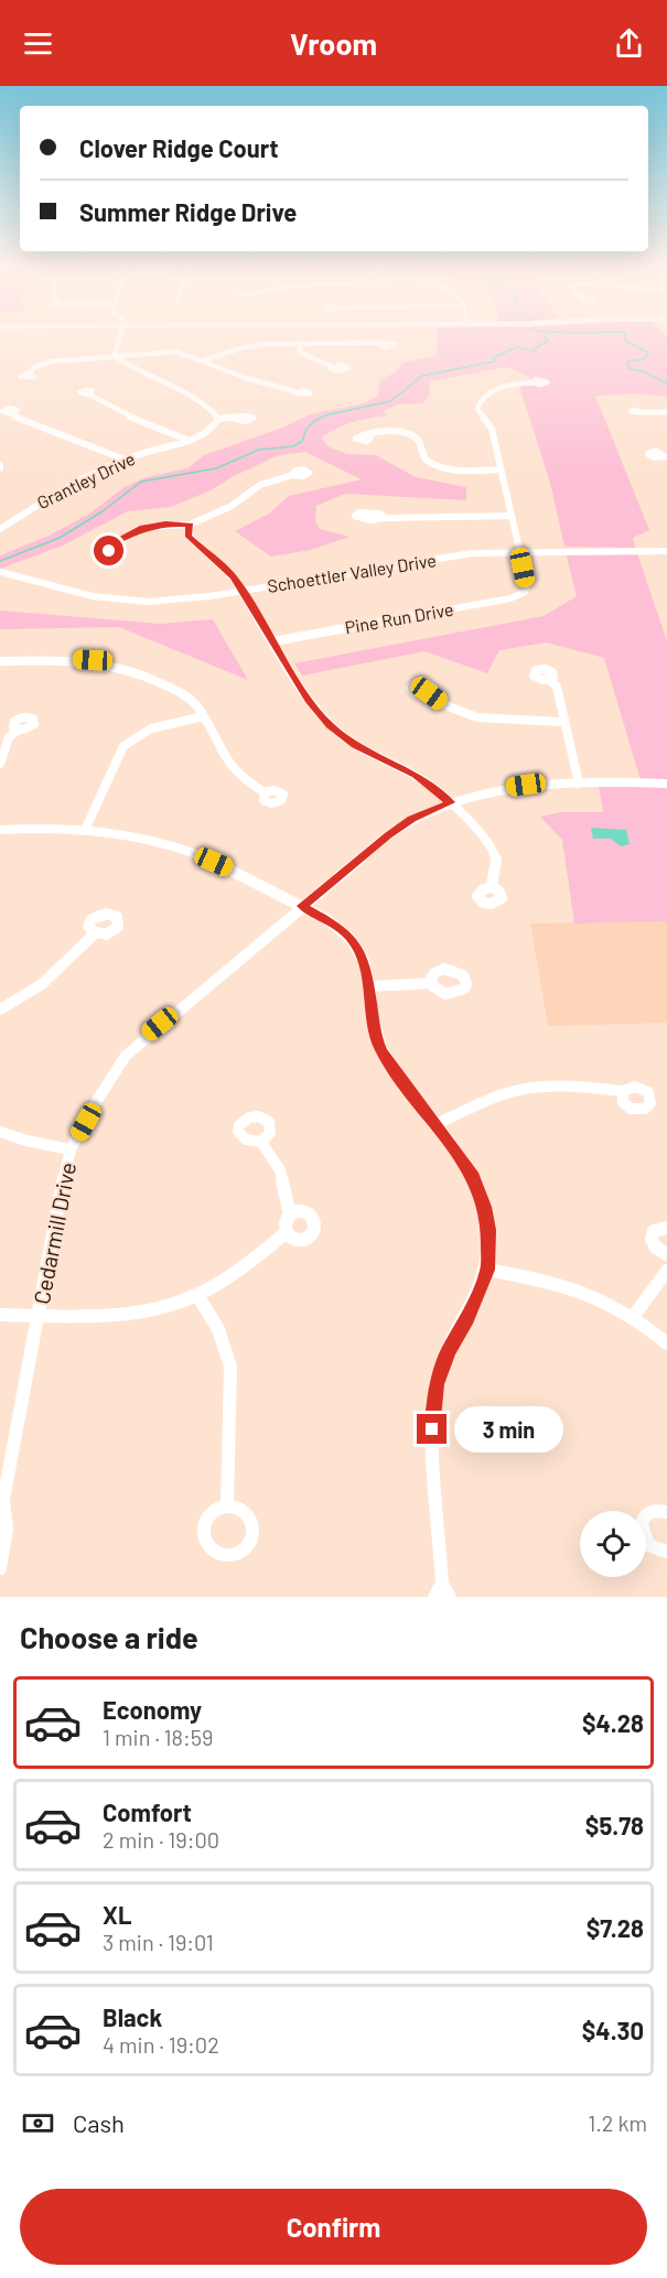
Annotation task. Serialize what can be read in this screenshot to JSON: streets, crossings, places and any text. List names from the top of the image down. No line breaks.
{"streets":{"street":["Grantley Drive","Schoettler Valley Drive","Pine Run Drive","Cedarmill Drive"]},"crossings":[["Schoettler Valley Drive","Pine Run Drive"]],"page":{"header":"Vroom","banner":["Clover Ridge Court","Summer Ridge Drive"],"bubble":"3 min","heading":"Choose a ride","list":[{"name":"Economy","note":"1 min · 18:59","value":"$4.28"},{"name":"Comfort","note":"2 min · 19:00","value":"$5.78"},{"name":"XL","note":"3 min · 19:01","value":"$7.28"},{"name":"Black","note":"4 min · 19:02","value":"$4.30"}],"pay":["Cash","1.2 km"],"buttons":"Confirm"}}
